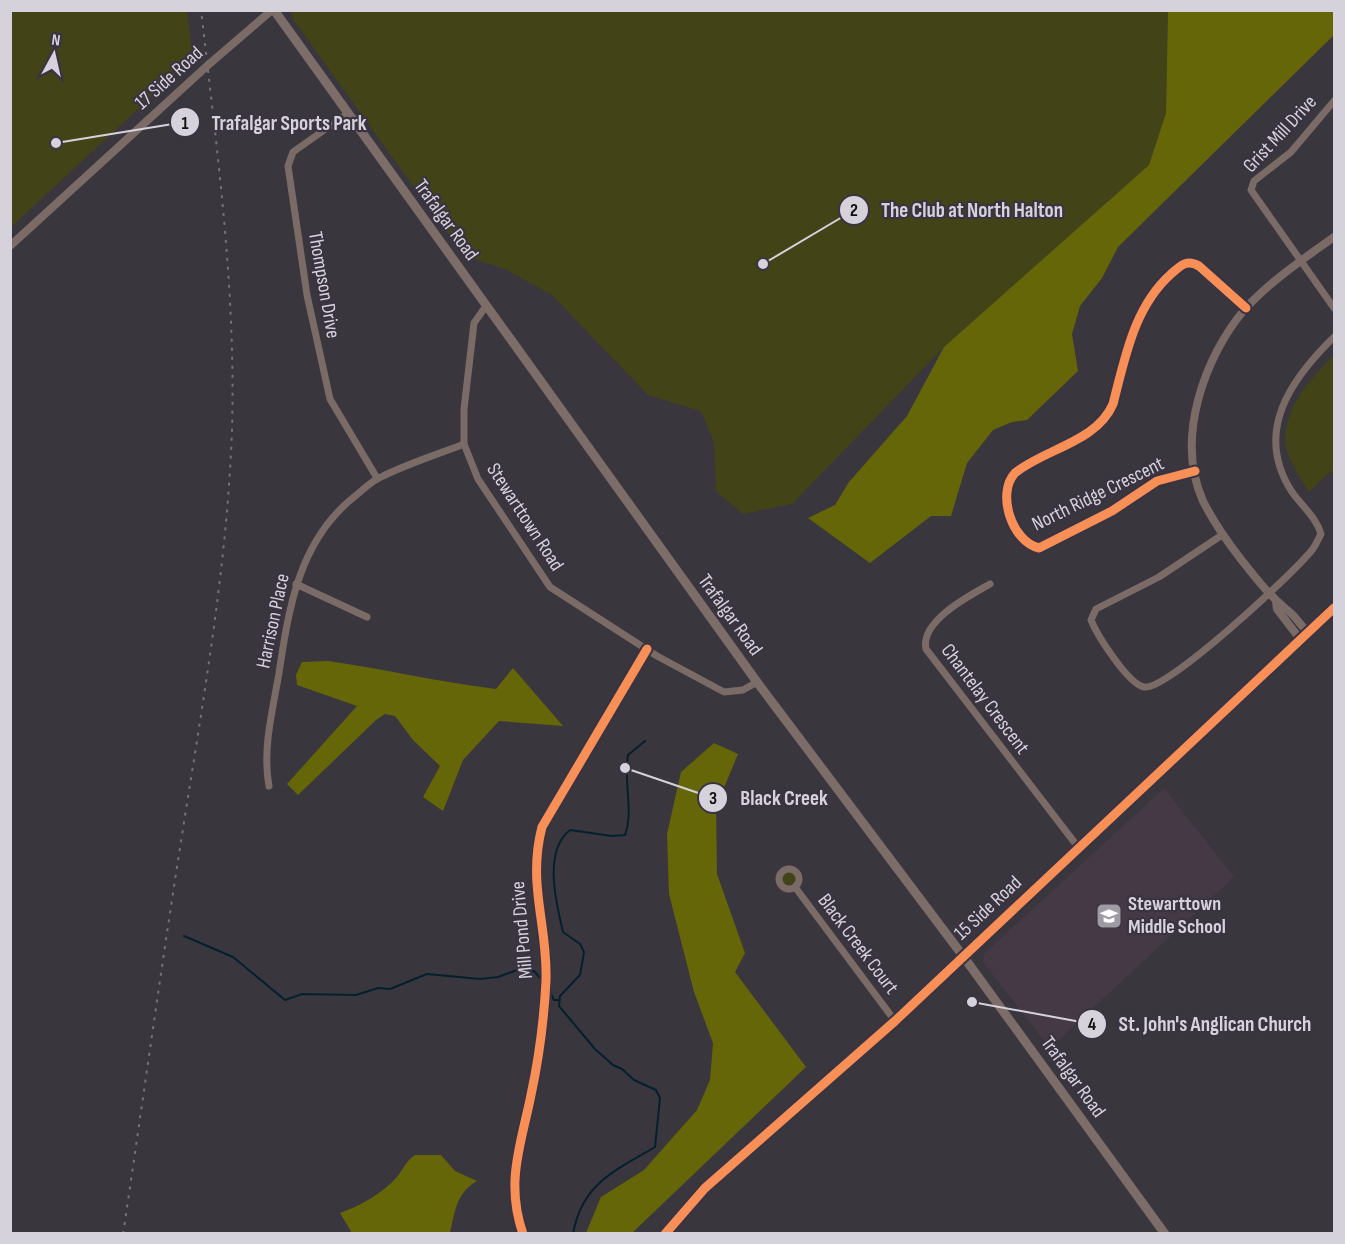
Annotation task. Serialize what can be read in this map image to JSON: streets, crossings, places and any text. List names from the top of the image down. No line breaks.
{"streets":{"main road":["Trafalgar Road"],"street":["17 Side Road","Grist Mill Drive","Thompson Drive","North Ridge Crescent","Stewarttown Road","Harrison Place","Chantelay Crescent","15 Side Road","Mill Pond Drive","Black Creek Court"]},"crossings":[["17 Side Road","Trafalgar Road"],["Trafalgar Road","Thompson Drive"],["Trafalgar Road","Stewarttown Road"],["Trafalgar Road","15 Side Road"],["Thompson Drive","Harrison Place"],["Stewarttown Road","Harrison Place"],["Stewarttown Road","Mill Pond Drive"],["Chantelay Crescent","15 Side Road"],["15 Side Road","Black Creek Court"]],"places":{"other":["Trafalgar Sports Park","The Club at North Halton","Black Creek","St. John's Anglican Church"],"school or university":["Stewarttown Middle School"]},"north":"top"}
